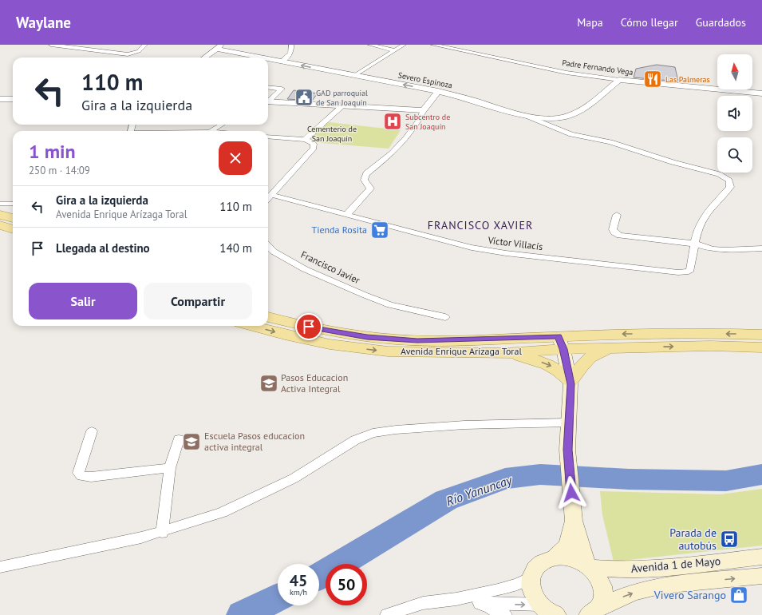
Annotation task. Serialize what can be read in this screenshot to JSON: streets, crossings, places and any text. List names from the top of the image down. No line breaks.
{"streets":{"main road":["Avenida Enrique Arízaga Toral","Avenida 1 de Mayo"],"street":["Padre Fernando Vega","Severo Espinoza","Víctor Villacís","Francisco Javier"]},"crossings":[["Padre Fernando Vega","Severo Espinoza"]],"districts":["FRANCISCO XAVIER"],"water":["Río Yanuncay"],"parks":["Cementerio de San Joaquín"],"places":{"restaurant":["Las Palmeras"],"public building":["GAD parroquial de San Joaquín"],"hospital":["Subcentro de San Joaquín"],"supermarket":["Tienda Rosita"],"school or university":["Pasos Educacion Activa Integral","Escuela Pasos educacion activa integral"],"bus stop":["Parada de autobús"],"shop":["Vivero Sarango"]},"north":"top","page":{"header":"Waylane","nav":["Mapa","Cómo llegar","Guardados"],"turn":["110 m","Gira a la izquierda"],"heading":["1 min","250 m · 14:09"],"list":[{"name":"Gira a la izquierda","note":"Avenida Enrique Arízaga Toral","value":"110 m"},{"name":"Llegada al destino","value":"140 m"}],"buttons":["Salir","Compartir"],"speed":"45 km/h","limit":"50"}}
